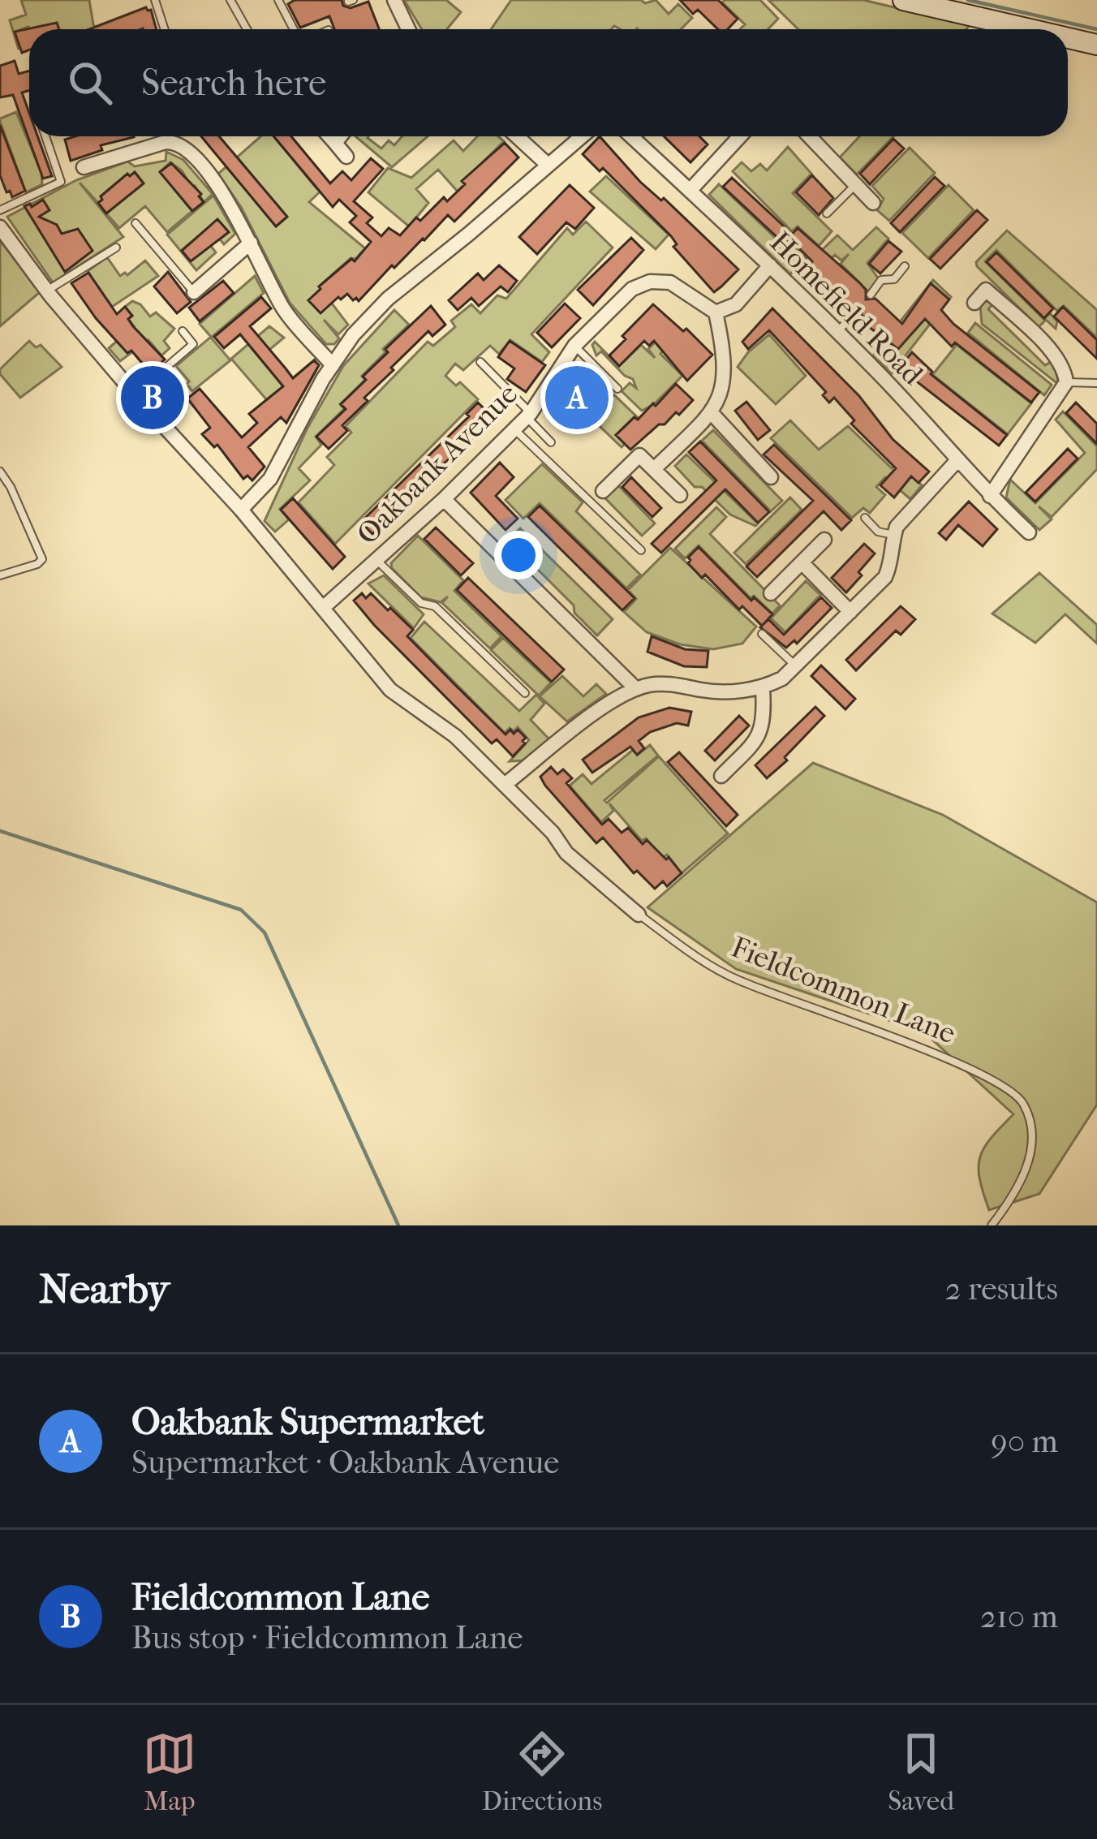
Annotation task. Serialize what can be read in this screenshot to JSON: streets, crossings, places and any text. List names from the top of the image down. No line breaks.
{"streets":{"street":["Homefield Road","Oakbank Avenue","Fieldcommon Lane"]},"crossings":[["Oakbank Avenue","Fieldcommon Lane"]],"page":{"search":"Search here","pins":["A","B"],"heading":["Nearby","2 results"],"list":[{"mark":"A","name":"Oakbank Supermarket","note":"Supermarket · Oakbank Avenue","value":"90 m"},{"mark":"B","name":"Fieldcommon Lane","note":"Bus stop · Fieldcommon Lane","value":"210 m"}],"nav":["Map","Directions","Saved"]}}
